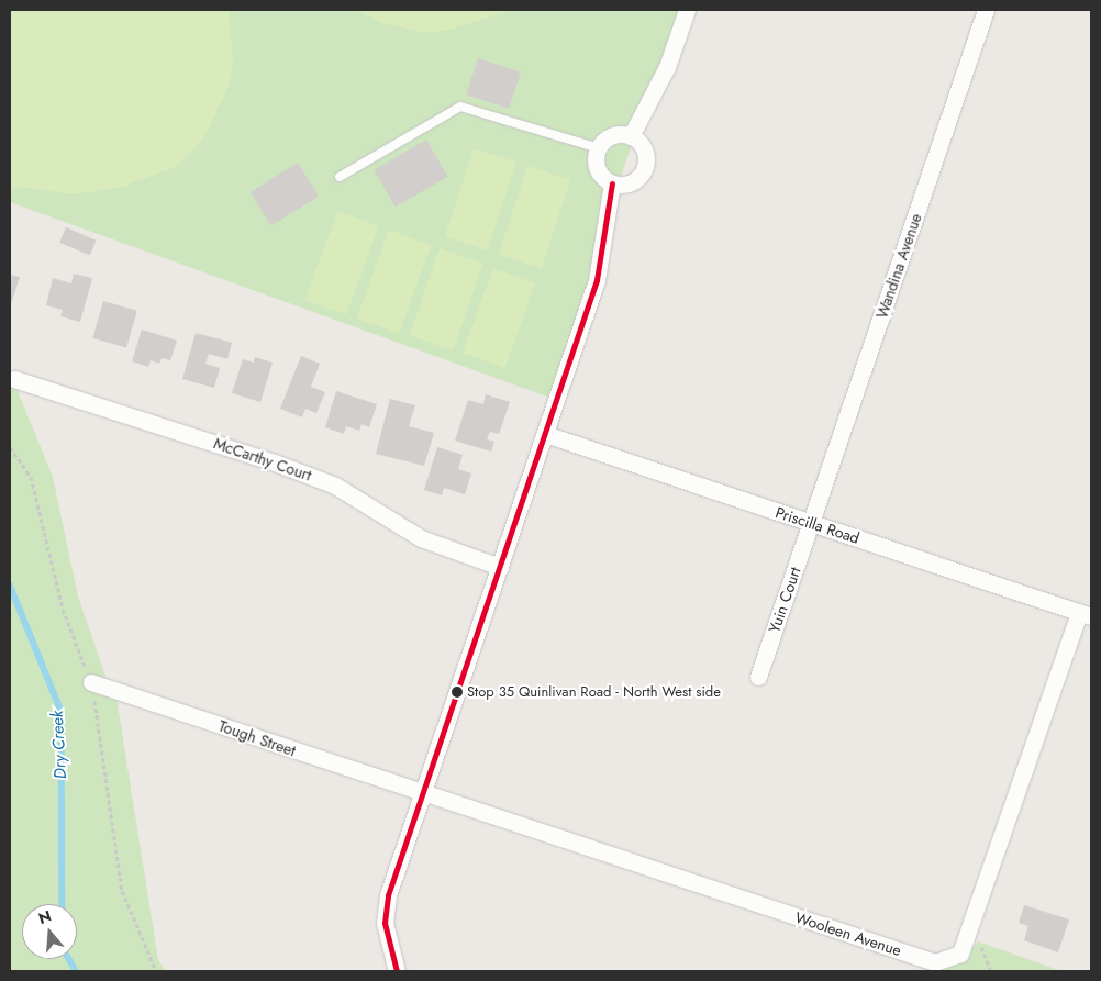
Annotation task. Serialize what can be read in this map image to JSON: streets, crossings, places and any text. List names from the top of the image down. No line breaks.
{"streets":{"street":["Wandina Avenue","McCarthy Court","Priscilla Road","Yuin Court","Tough Street","Wooleen Avenue"]},"crossings":[["Wandina Avenue","Priscilla Road"],["Wandina Avenue","Yuin Court"],["Priscilla Road","Yuin Court"],["Priscilla Road","Wooleen Avenue"],["Tough Street","Wooleen Avenue"]],"water":["Dry Creek"],"places":["Stop 35 Quinlivan Road - North West side"],"north":"top"}
